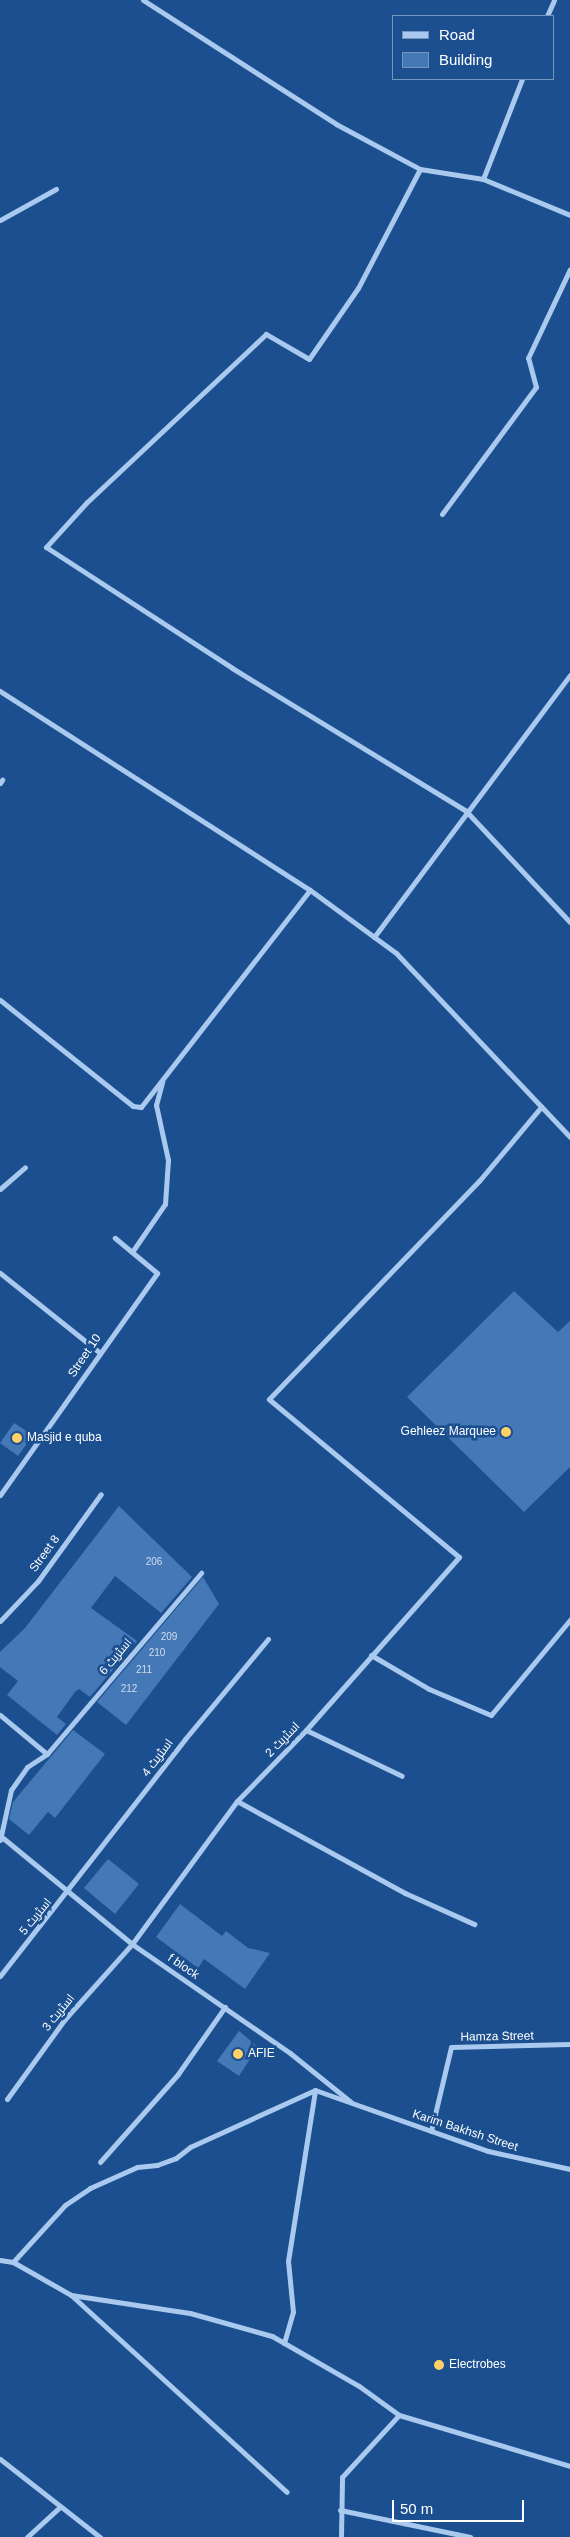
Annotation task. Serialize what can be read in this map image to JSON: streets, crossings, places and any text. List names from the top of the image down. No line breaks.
{"streets":{"street":["Street 10","Street 8","اسٹریٹ 6","اسٹریٹ 2","اسٹریٹ 4","اسٹریٹ 5","f block","اسٹریٹ 3","Hamza Street","Karim Bakhsh Street"]},"crossings":[["اسٹریٹ 6","f block"],["اسٹریٹ 2","f block"],["اسٹریٹ 2","اسٹریٹ 3"],["اسٹریٹ 4","اسٹریٹ 5"],["اسٹریٹ 4","f block"],["اسٹریٹ 5","f block"],["f block","اسٹریٹ 3"],["f block","Karim Bakhsh Street"],["Hamza Street","Karim Bakhsh Street"]],"places":["Gehleez Marquee","Masjid e quba","AFIE","Electrobes"],"house_numbers":["206","209","210","211","212"],"legend":["Road","Building"],"scale_bar":"50 m"}
